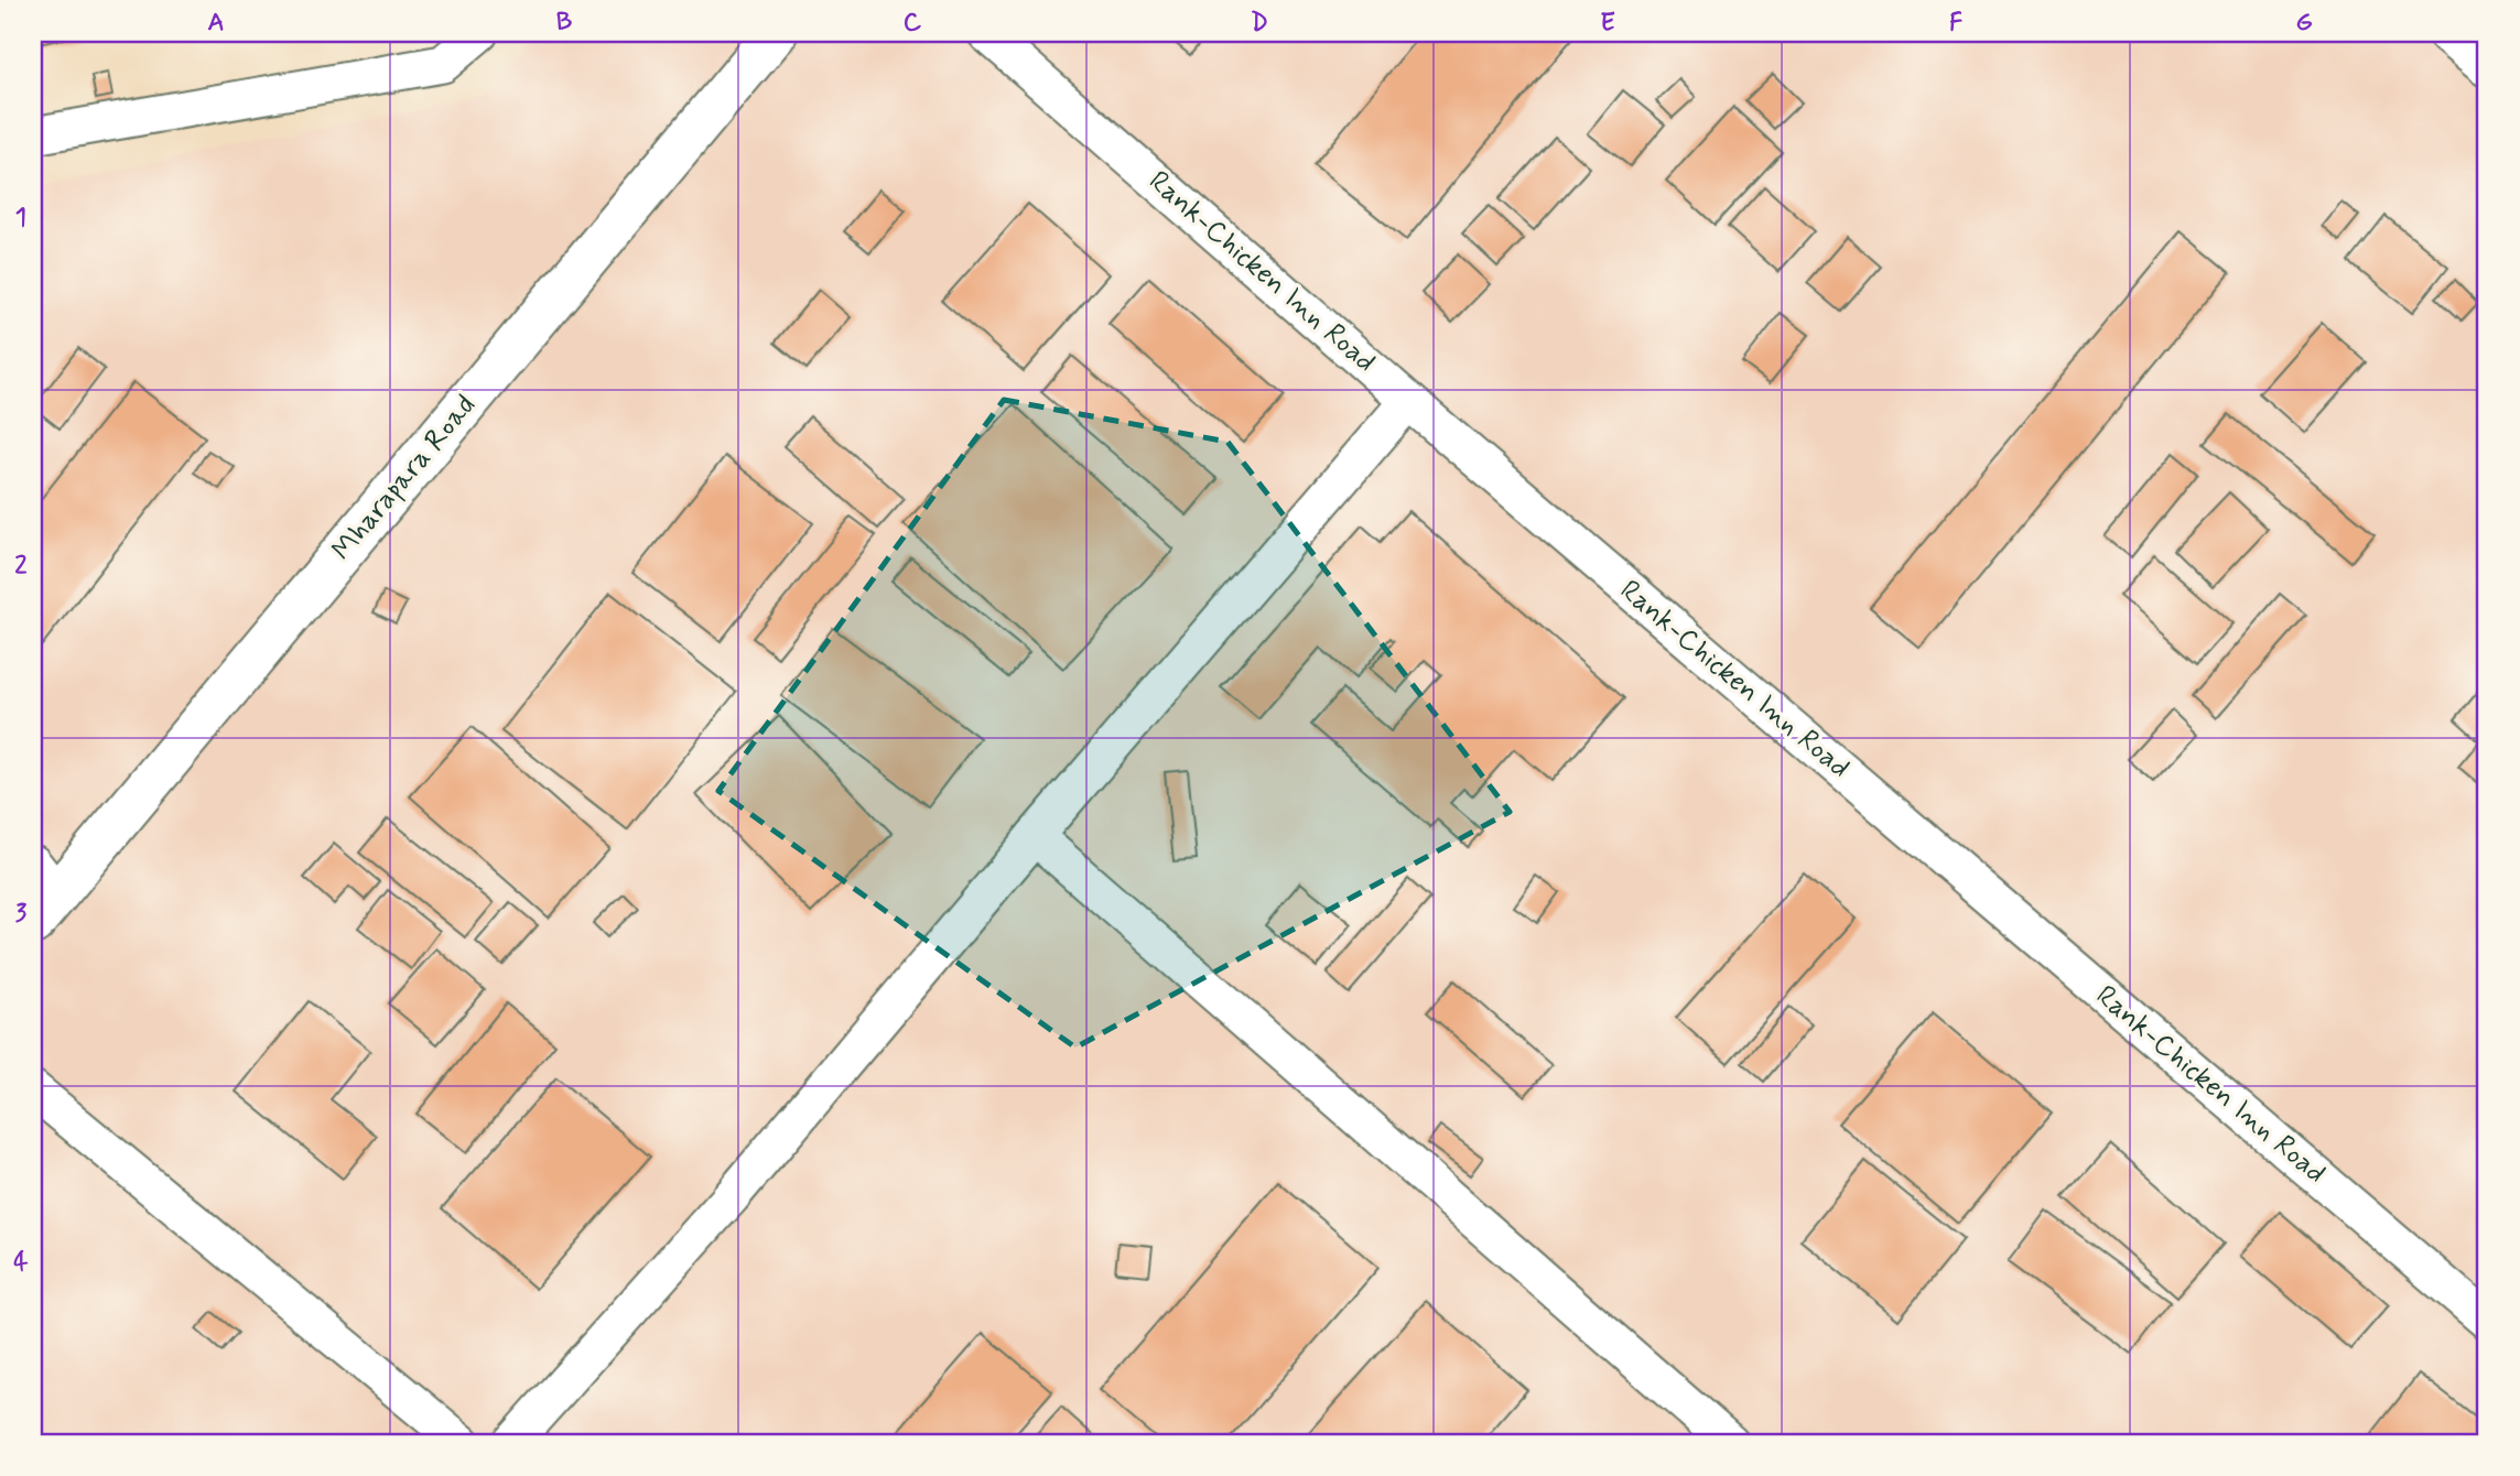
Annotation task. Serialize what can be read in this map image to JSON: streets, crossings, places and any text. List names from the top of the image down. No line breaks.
{"streets":{"main road":["Mharapara Road"],"street":["Rank-Chicken Inn Road"]},"grid":{"columns":["A","B","C","D","E","F","G"],"rows":["1","2","3","4"]}}
